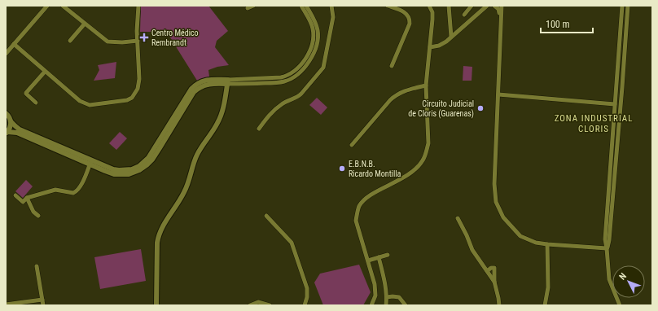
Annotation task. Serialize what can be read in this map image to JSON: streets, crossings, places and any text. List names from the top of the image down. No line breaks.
{"districts":["ZONA INDUSTRIAL CLORIS"],"places":{"health":["Centro Médico Rembrandt"],"other":["Circuito Judicial de Cloris (Guarenas)","E.B.N.B. Ricardo Montilla"]},"scale_bar":"100 m","north":"top left"}
